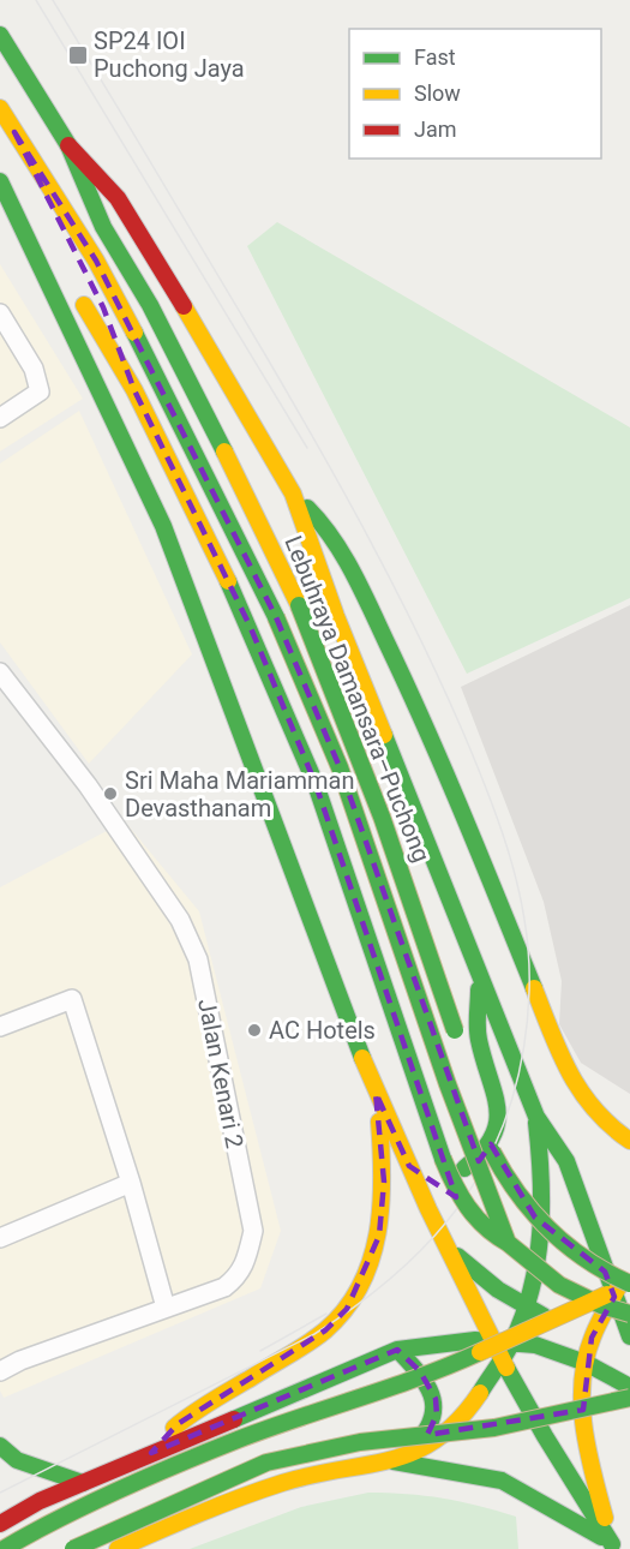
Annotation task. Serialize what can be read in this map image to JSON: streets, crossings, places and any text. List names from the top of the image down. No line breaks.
{"streets":{"main road":["Lebuhraya Damansara–Puchong"],"street":["Jalan Kenari 2"]},"places":{"transit":["SP24 IOI Puchong Jaya"],"other":["Sri Maha Mariamman Devasthanam","AC Hotels"]},"legend":["Fast","Slow","Jam"]}
